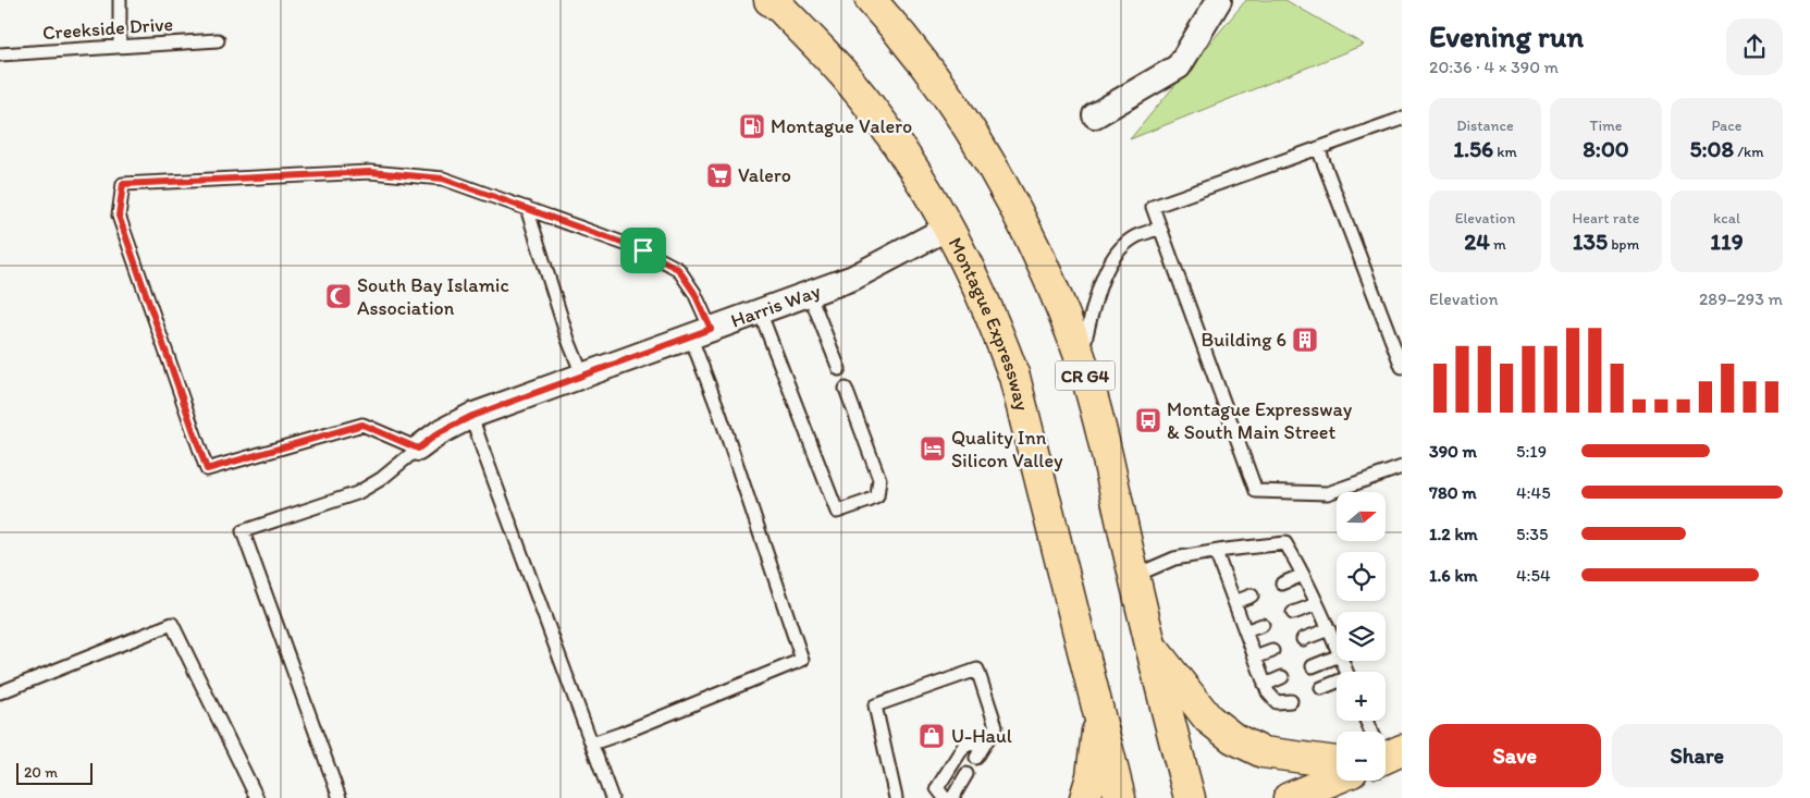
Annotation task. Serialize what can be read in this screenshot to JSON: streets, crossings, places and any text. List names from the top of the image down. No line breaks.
{"streets":{"main road":["Montague Expressway","CR G4"],"street":["Harris Way"],"lane":["Creekside Drive"]},"crossings":[["Harris Way","Montague Expressway"]],"places":{"fuel station":["Montague Valero"],"supermarket":["Valero"],"mosque":["South Bay Islamic Association"],"building":["Building 6"],"bus stop":["Montague Expressway & South Main Street"],"hotel":["Quality Inn Silicon Valley"],"shop":["U-Haul"]},"scale_bar":"20 m","north":"right","page":{"heading":["Evening run","20:36 · 4 × 390 m"],"stats":[["Distance","1.56 km"],["Time","8:00"],["Pace","5:08 /km"],["Elevation","24 m"],["Heart rate","135 bpm"],["kcal","119"]],"chart":["Elevation","289–293 m"],"list":[{"name":"390 m","note":"5:19"},{"name":"780 m","note":"4:45"},{"name":"1.2 km","note":"5:35"},{"name":"1.6 km","note":"4:54"}],"map_buttons":["+","−"],"buttons":["Save","Share"],"scale":"20 m"}}
